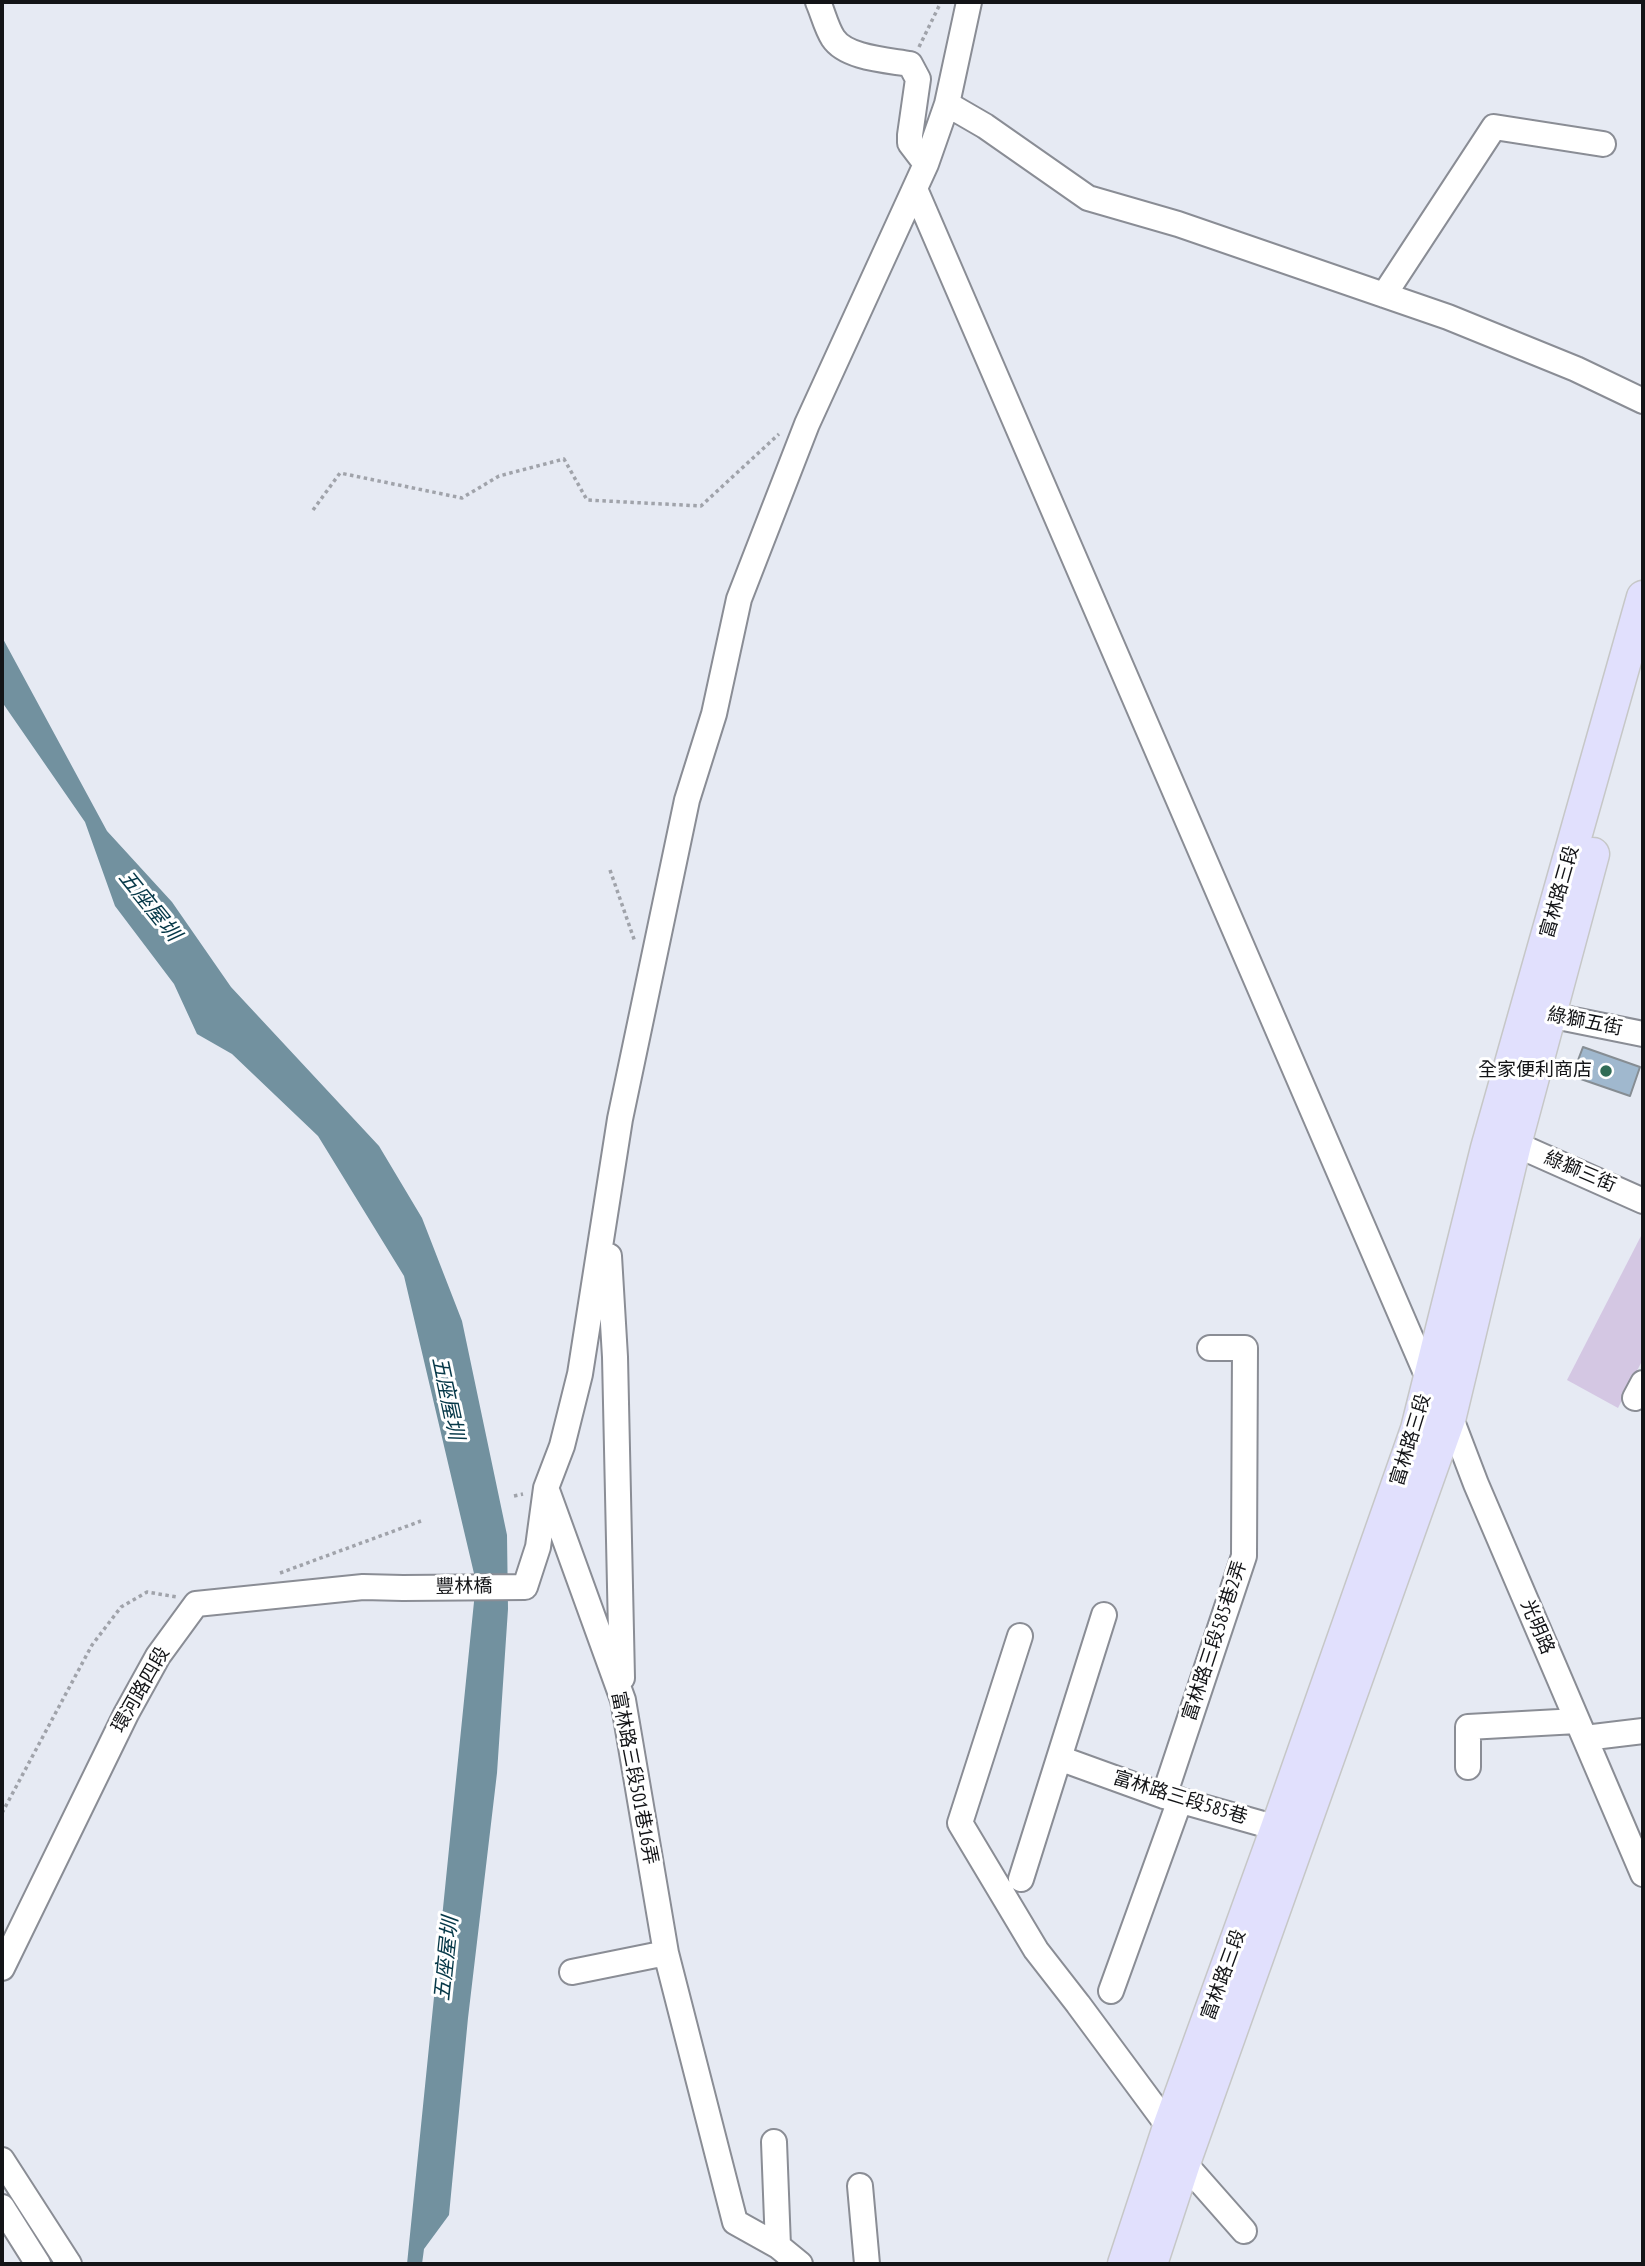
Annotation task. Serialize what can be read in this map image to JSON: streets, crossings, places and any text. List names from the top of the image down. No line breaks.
{"streets":{"main road":["富林路三段"],"street":["綠獅五街","綠獅三街","豐林橋","光明路","富林路三段585巷2弄","環河路四段","富林路三段501巷16弄","富林路三段585巷"]},"crossings":[["富林路三段","綠獅五街"],["富林路三段","綠獅三街"],["富林路三段","光明路"],["富林路三段","富林路三段585巷"],["豐林橋","環河路四段"],["豐林橋","富林路三段501巷16弄"],["富林路三段585巷2弄","富林路三段585巷"]],"water":["五座屋圳"],"places":["全家便利商店"]}
